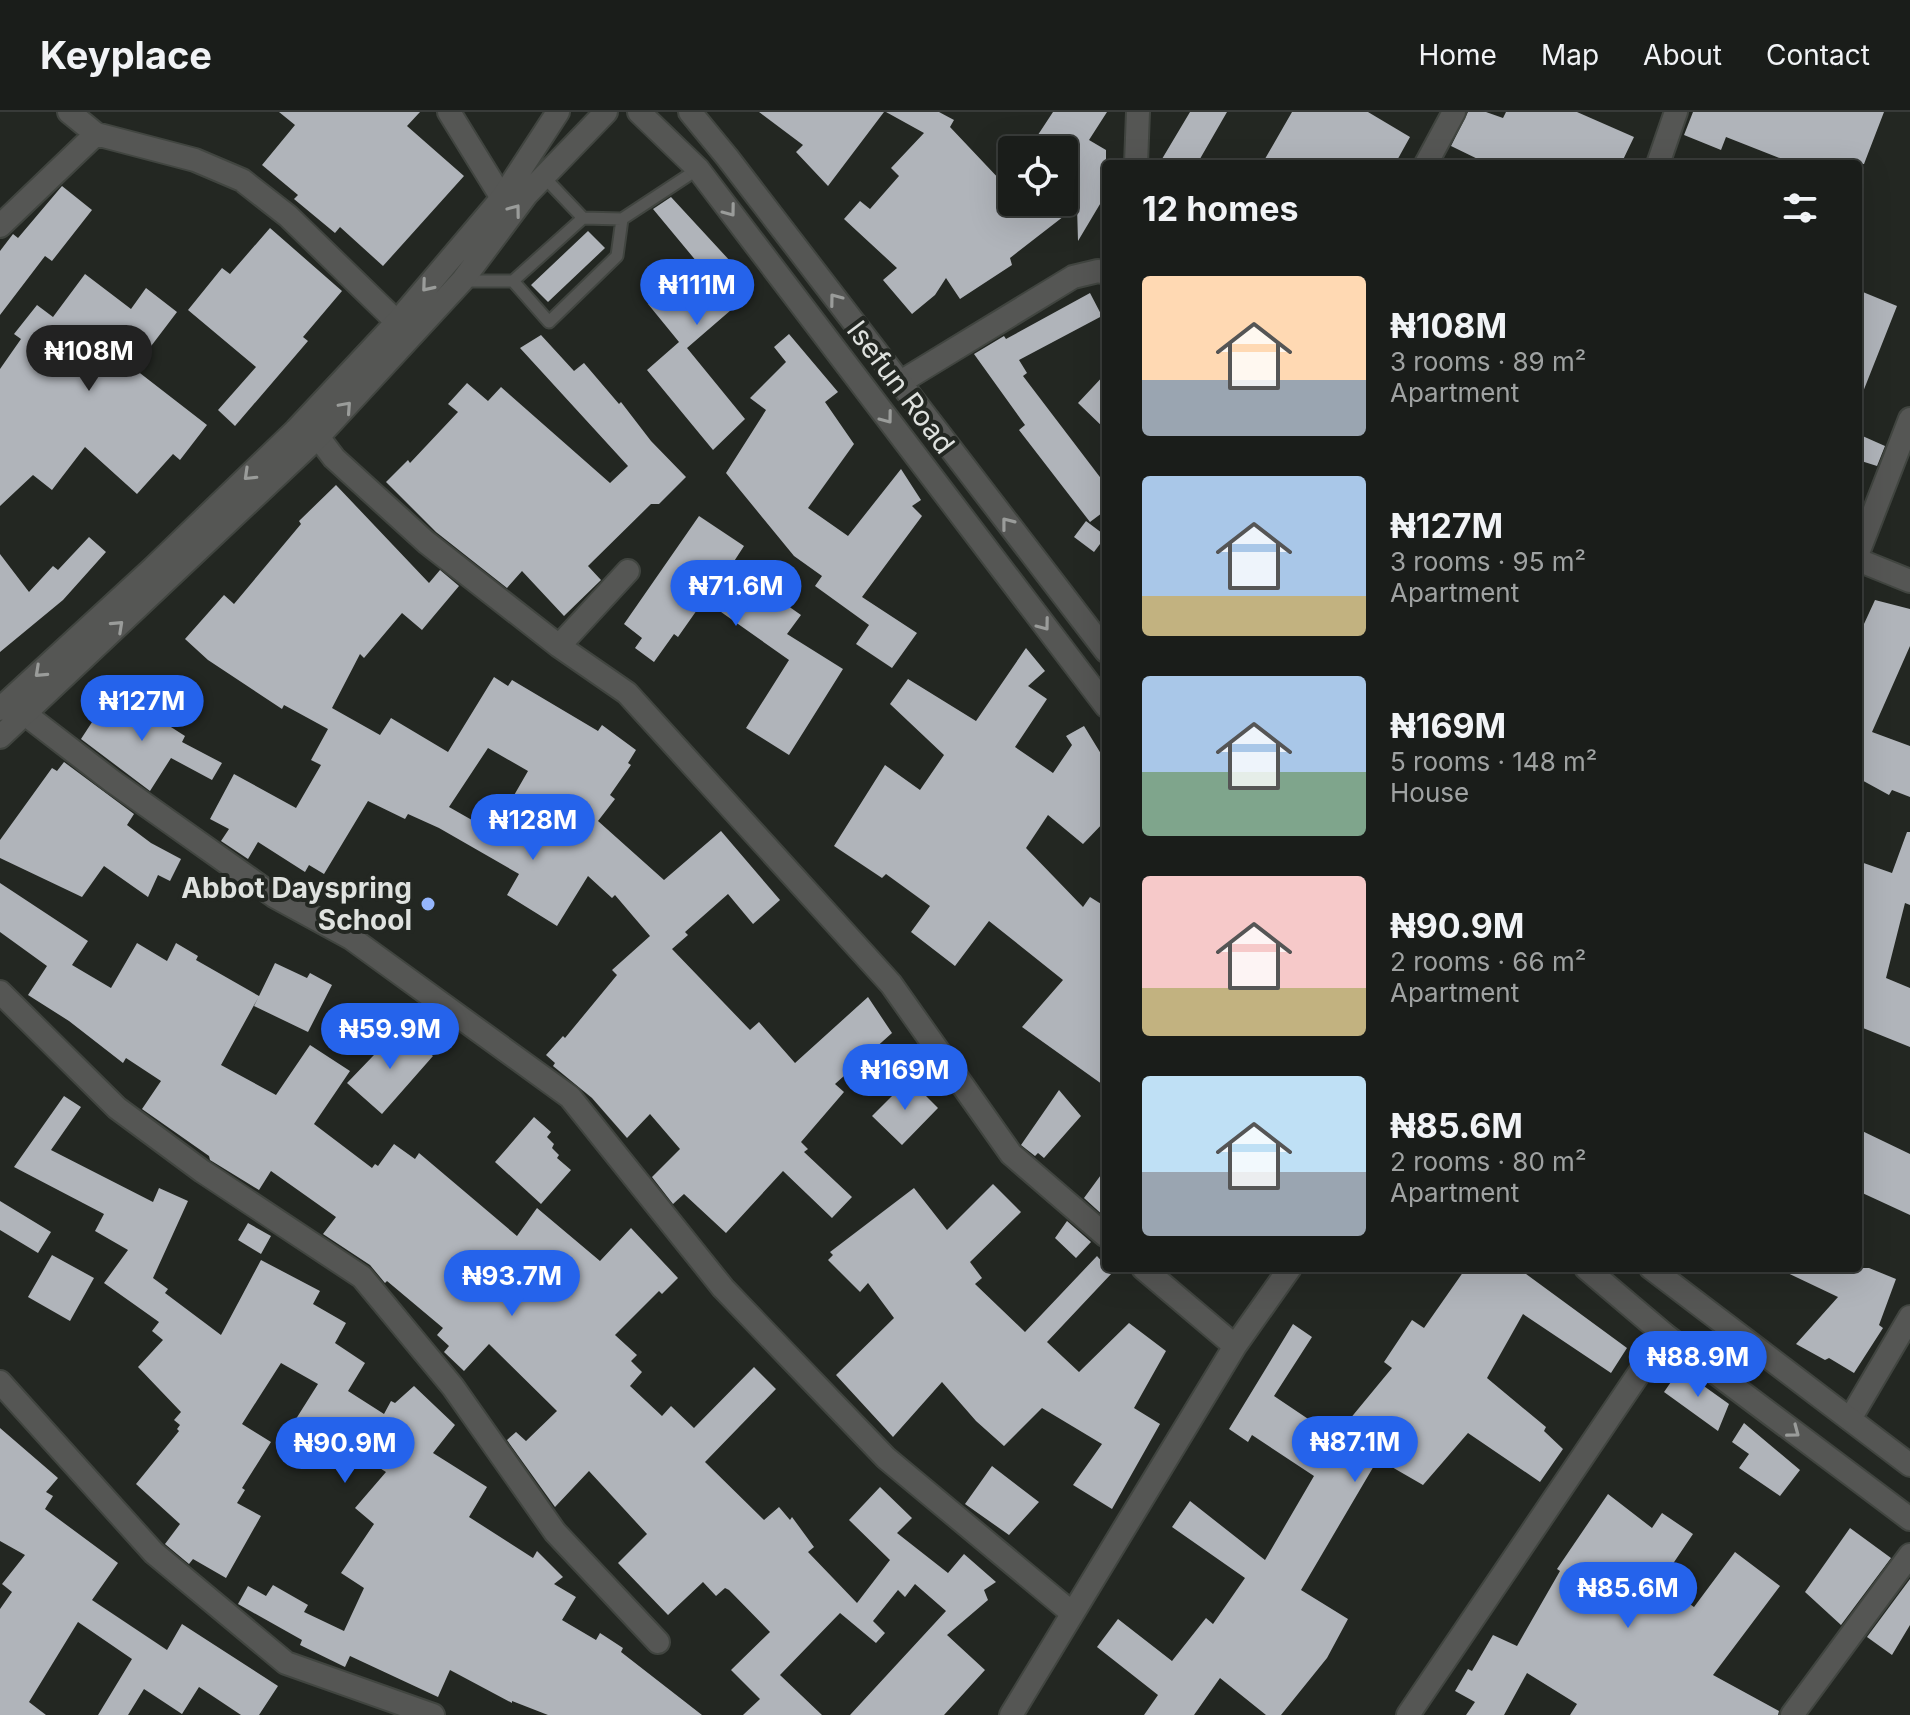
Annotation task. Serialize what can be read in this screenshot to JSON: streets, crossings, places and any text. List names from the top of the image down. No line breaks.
{"streets":{"street":["Isefun Road"]},"places":["Abbot Dayspring School"],"page":{"header":"Keyplace","nav":["Home","Map","About","Contact"],"heading":"12 homes","list":[{"name":"₦108M","note":"3 rooms · 89 m² · Apartment"},{"name":"₦127M","note":"3 rooms · 95 m² · Apartment"},{"name":"₦169M","note":"5 rooms · 148 m² · House"},{"name":"₦90.9M","note":"2 rooms · 66 m² · Apartment"},{"name":"₦85.6M","note":"2 rooms · 80 m² · Apartment"}],"price":["₦111M","₦108M","₦71.6M","₦127M","₦128M","₦59.9M","₦169M","₦93.7M","₦88.9M","₦87.1M","₦90.9M","₦85.6M"]}}
